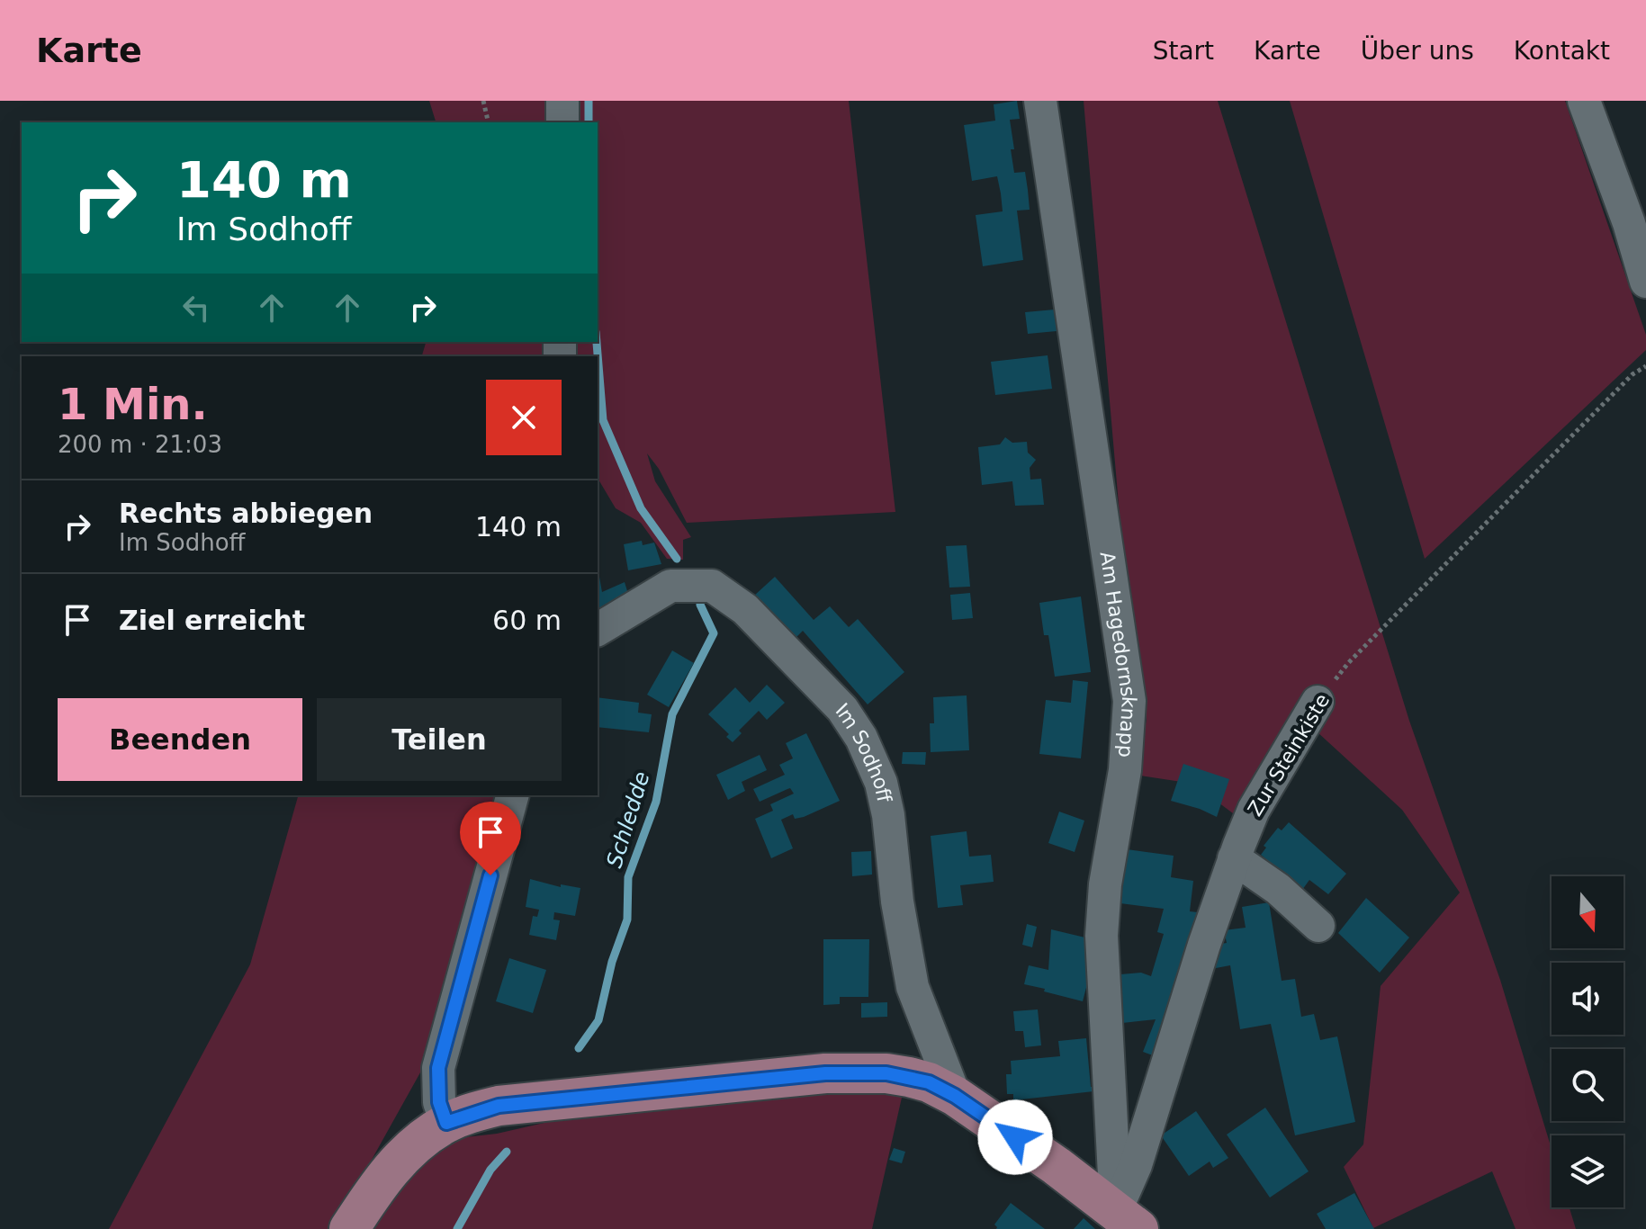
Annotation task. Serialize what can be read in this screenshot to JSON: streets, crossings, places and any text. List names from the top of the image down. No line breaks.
{"streets":{"street":["Am Hagedornsknapp","Im Sodhoff","Zur Steinkiste"]},"crossings":[["Am Hagedornsknapp","Zur Steinkiste"]],"water":["Schledde"],"north":"bottom","page":{"header":"Karte","nav":["Start","Karte","Über uns","Kontakt"],"turn":["140 m","Im Sodhoff"],"heading":["1 Min.","200 m · 21:03"],"list":[{"name":"Rechts abbiegen","note":"Im Sodhoff","value":"140 m"},{"name":"Ziel erreicht","value":"60 m"}],"buttons":["Beenden","Teilen"]}}
